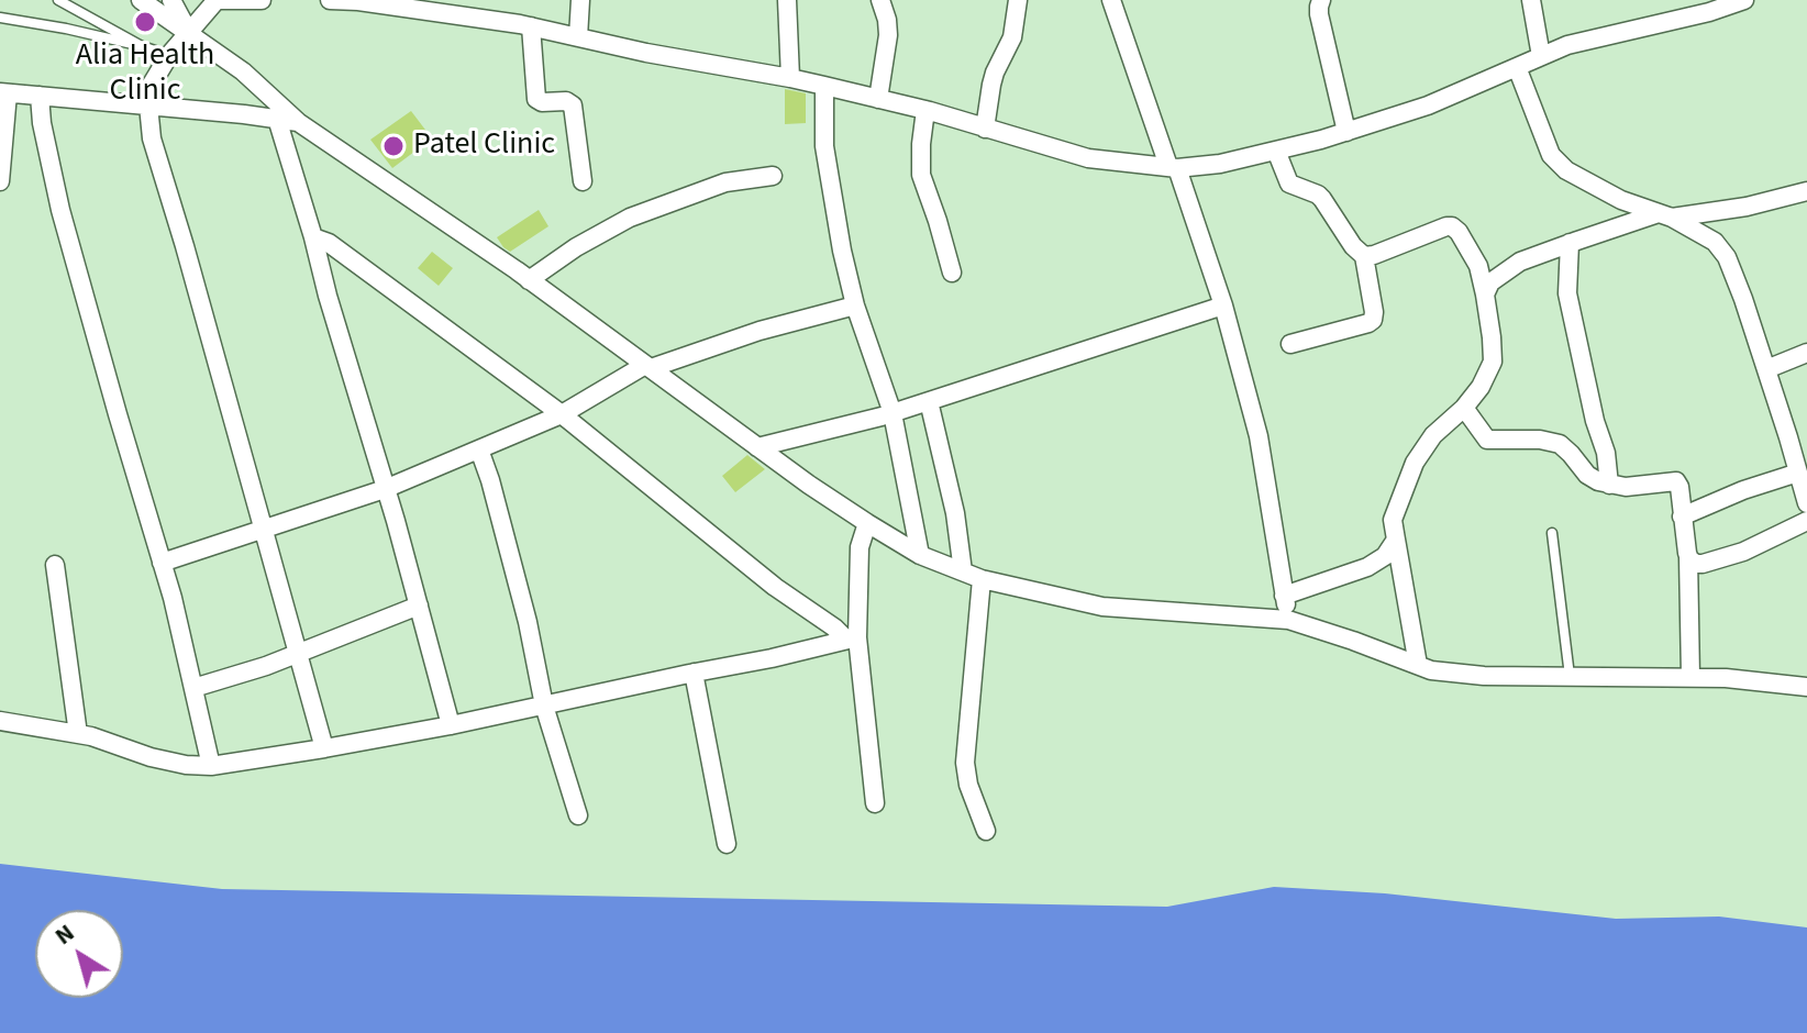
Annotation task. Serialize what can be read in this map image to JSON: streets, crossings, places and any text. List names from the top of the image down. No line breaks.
{"places":["Alia Health Clinic","Patel Clinic"],"north":"top left"}
